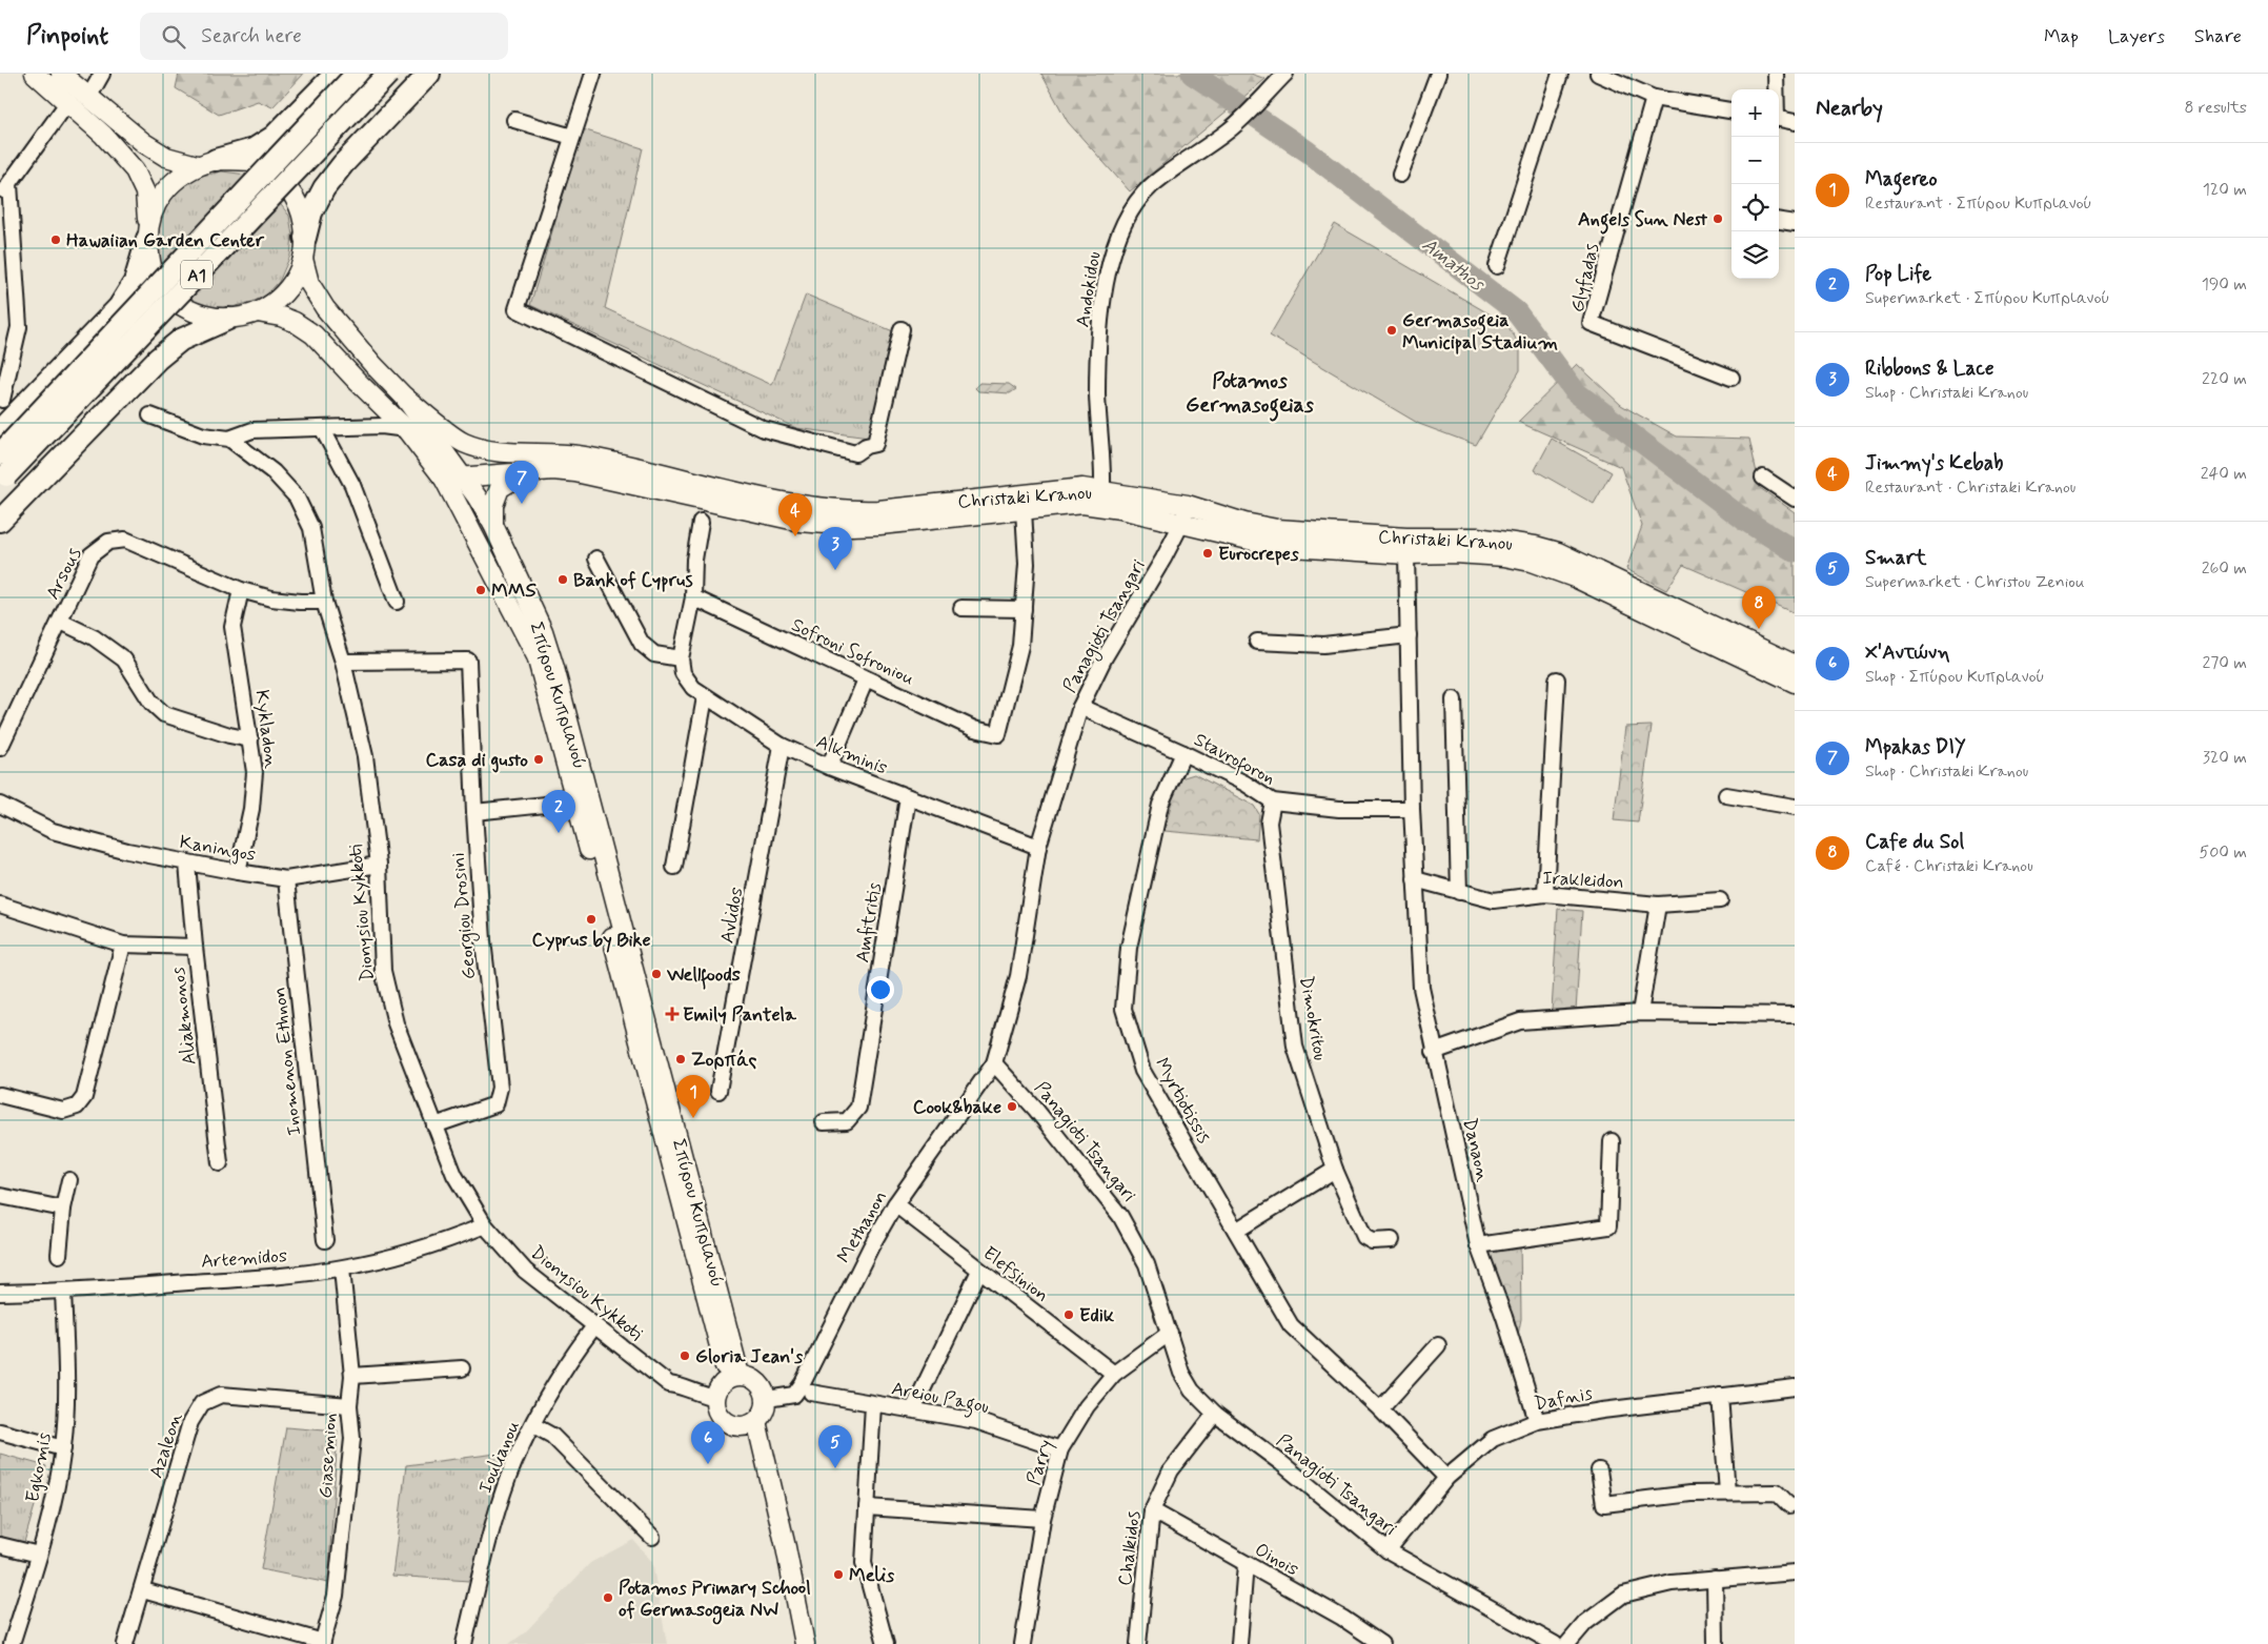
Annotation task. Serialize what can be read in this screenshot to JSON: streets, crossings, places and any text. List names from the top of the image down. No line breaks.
{"streets":{"highway":["A1"],"main road":["Christaki Kranou","Σπύρου Κυπριανού"],"street":["Glyfadas","Andokidou","Arsous","Panagioti Tsangari","Sofroni Sofroniou","Kykladon","Alkminis","Stavroforon","Kaningos","Irakleidon","Dionysiou Kykkoti","Avlidos","Georgiou Drosini","Amfitritis","Aliakmonos","Dimokritou","Inomenon Ethnon","Myrtiotissis","Danaon","Methanon","Artemidos","Elefsinion","Areiou Pagou","Dafnis","Azaleon","Giasemion","Ioulianou","Parry","Egkomis","Chalkidos","Oinois"]},"crossings":[["Andokidou","Christaki Kranou"],["Christaki Kranou","Panagioti Tsangari"],["Christaki Kranou","Σπύρου Κυπριανού"],["Christaki Kranou","Danaon"],["Arsous","Kykladon"],["Arsous","Dionysiou Kykkoti"],["Panagioti Tsangari","Alkminis"],["Panagioti Tsangari","Stavroforon"],["Panagioti Tsangari","Methanon"],["Panagioti Tsangari","Dafnis"],["Panagioti Tsangari","Parry"],["Panagioti Tsangari","Chalkidos"],["Σπύρου Κυπριανού","Dionysiou Kykkoti"],["Σπύρου Κυπριανού","Methanon"],["Kykladon","Kaningos"],["Alkminis","Avlidos"],["Alkminis","Amfitritis"],["Stavroforon","Dimokritou"],["Stavroforon","Myrtiotissis"],["Stavroforon","Danaon"],["Kaningos","Dionysiou Kykkoti"],["Kaningos","Aliakmonos"],["Kaningos","Inomenon Ethnon"],["Irakleidon","Danaon"],["Dionysiou Kykkoti","Georgiou Drosini"],["Dionysiou Kykkoti","Methanon"],["Dionysiou Kykkoti","Artemidos"],["Dionysiou Kykkoti","Ioulianou"],["Myrtiotissis","Dafnis"],["Danaon","Dafnis"],["Methanon","Elefsinion"],["Artemidos","Giasemion"],["Artemidos","Egkomis"],["Elefsinion","Parry"],["Areiou Pagou","Parry"],["Azaleon","Giasemion"],["Chalkidos","Oinois"]],"districts":["Potamos Germasogeias"],"water":["Amathos"],"places":{"other":["Angels Sun Nest","Hawaiian Garden Center","Germasogeia Municipal Stadium","Eurocrepes","Bank of Cyprus","MMS","Casa di gusto","Cyprus by Bike","Wellfoods","Ζορπάς","Cook&bake","Edik","Gloria Jean's","Melis","Potamos Primary School of Germasogeia NW"],"health":["Emily Pantela"]},"page":{"header":"Pinpoint","search":"Search here","nav":["Map","Layers","Share"],"heading":["Nearby","8 results"],"map_buttons":["+","−"],"list":[{"mark":"1","name":"Magereo","note":"Restaurant · Σπύρου Κυπριανού","value":"120 m"},{"mark":"2","name":"Pop Life","note":"Supermarket · Σπύρου Κυπριανού","value":"190 m"},{"mark":"3","name":"Ribbons & Lace","note":"Shop · Christaki Kranou","value":"220 m"},{"mark":"4","name":"Jimmy's Kebab","note":"Restaurant · Christaki Kranou","value":"240 m"},{"mark":"5","name":"Smart","note":"Supermarket · Christou Zeniou","value":"260 m"},{"mark":"6","name":"Χ'Αντώνη","note":"Shop · Σπύρου Κυπριανού","value":"270 m"},{"mark":"7","name":"Mpakas DIY","note":"Shop · Christaki Kranou","value":"320 m"},{"mark":"8","name":"Cafe du Sol","note":"Café · Christaki Kranou","value":"500 m"}],"pins":["7","4","3","8","2","1","6","5"]}}
